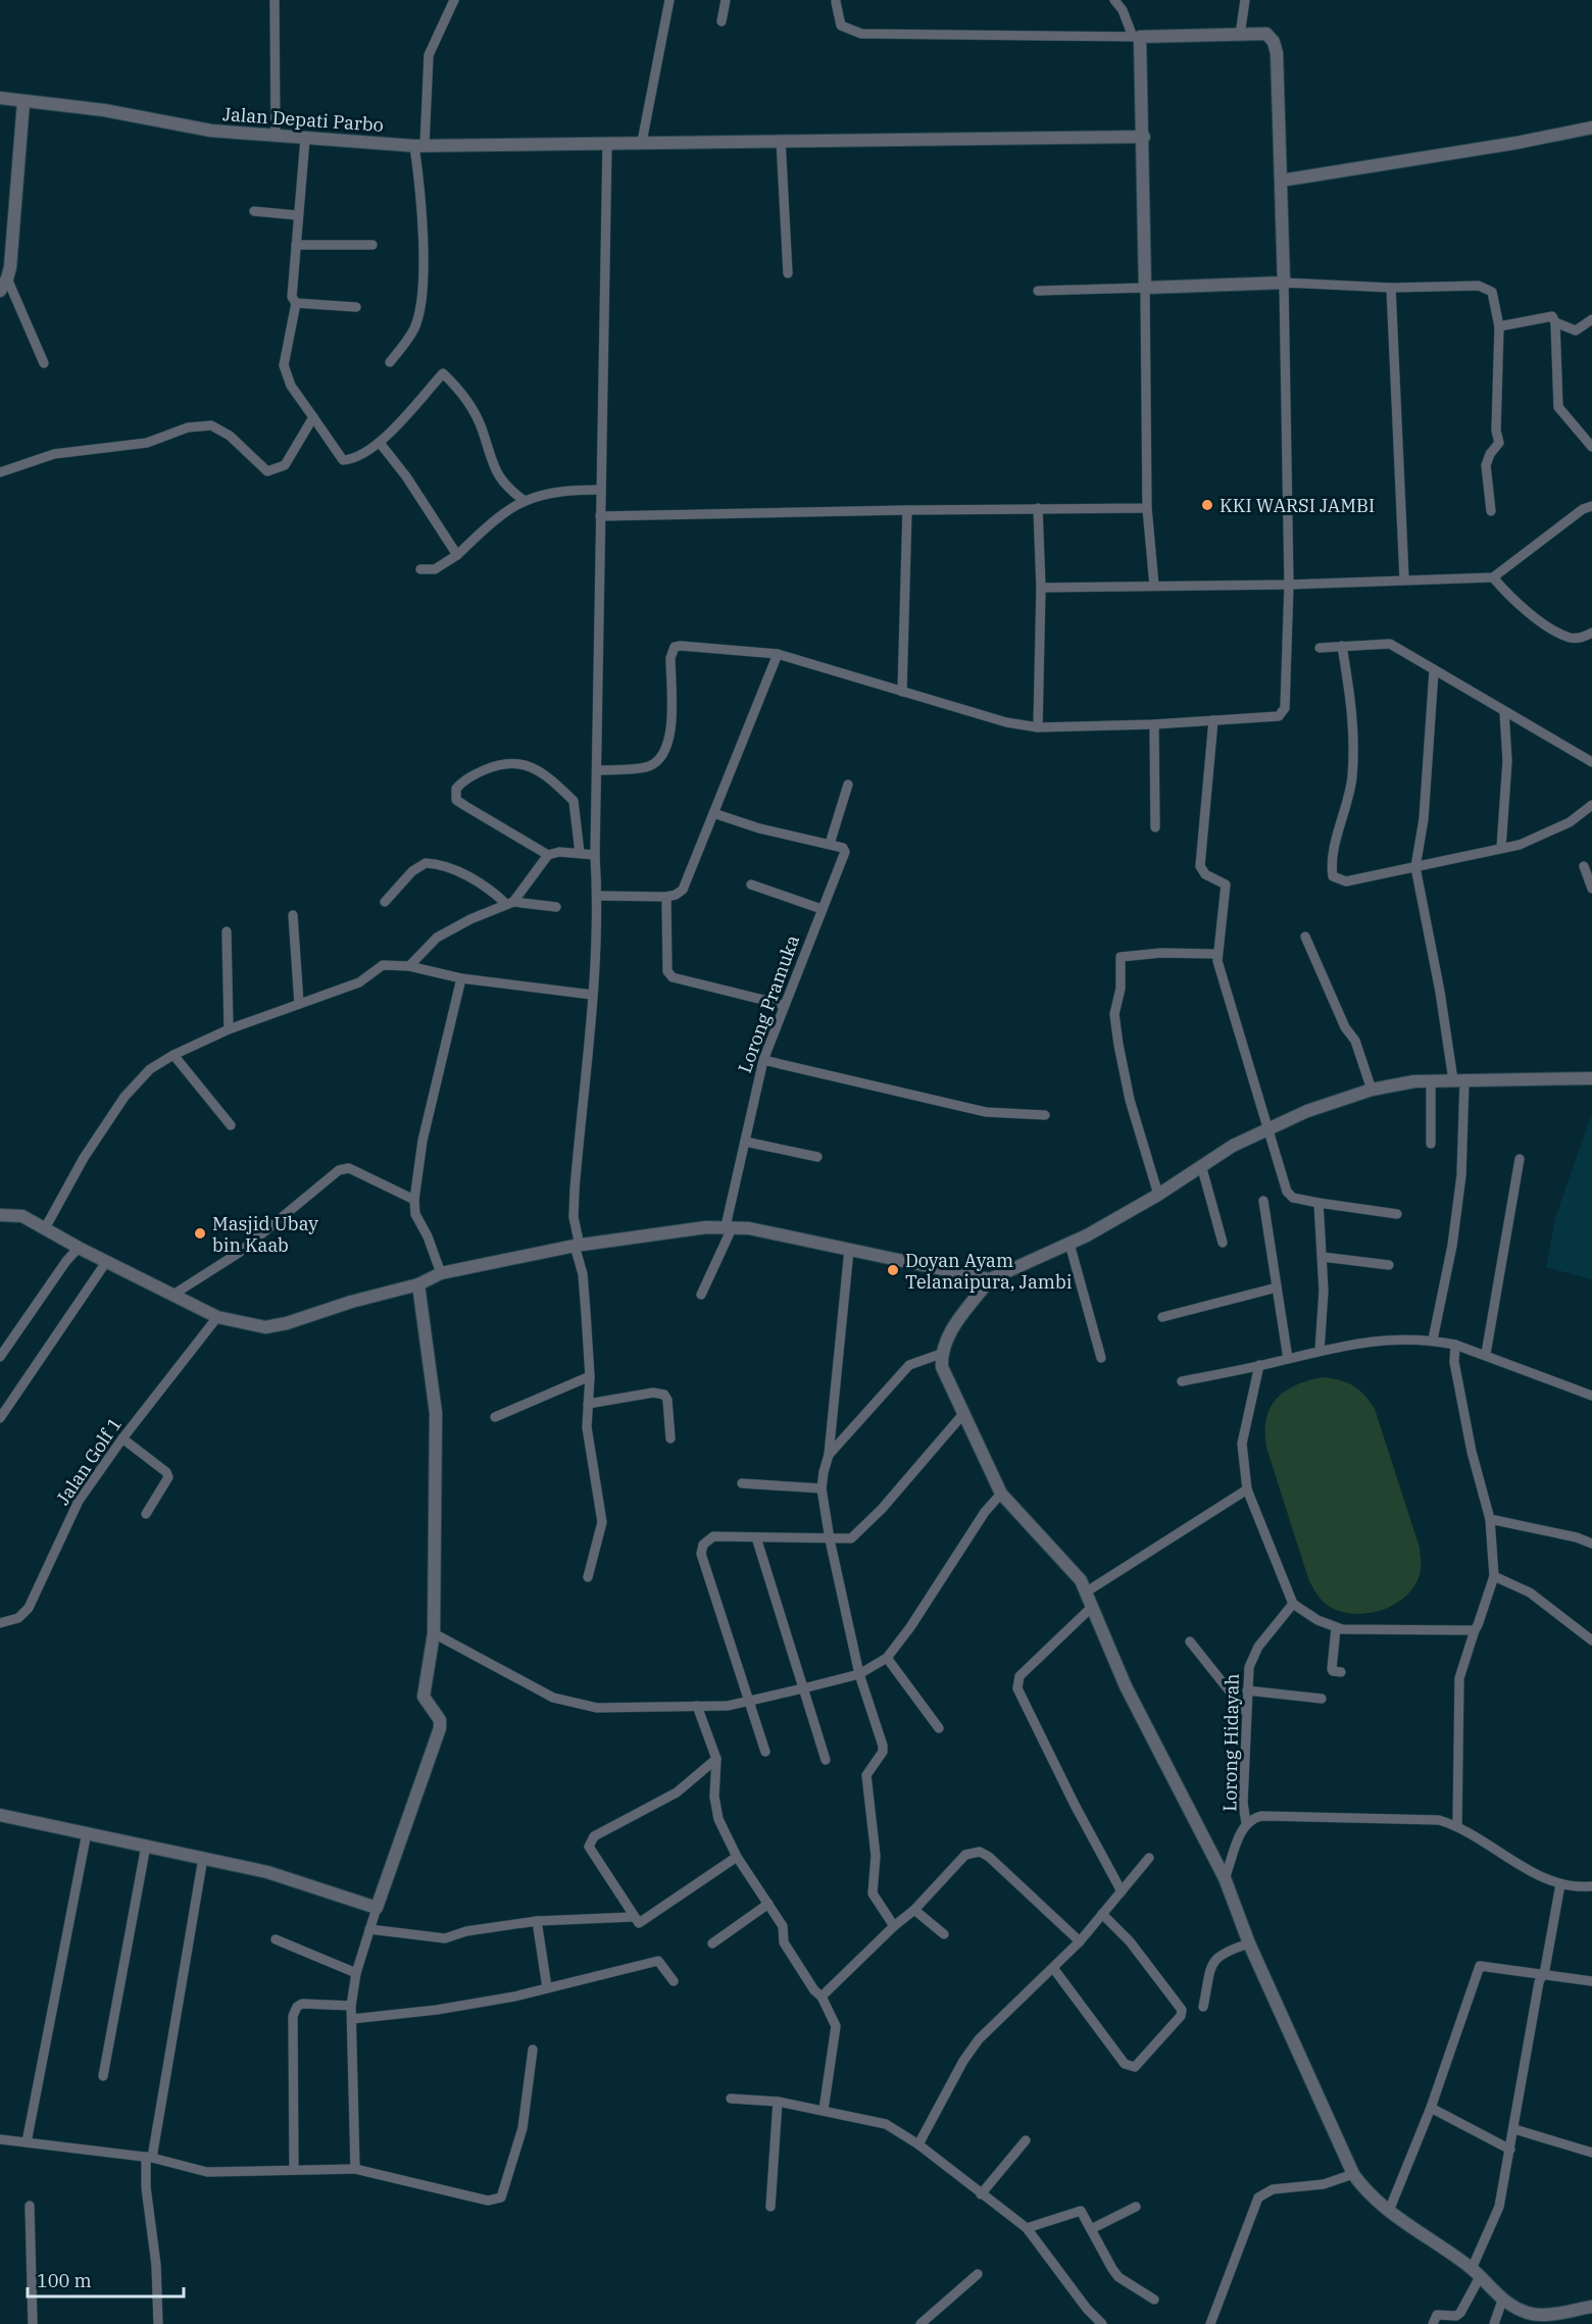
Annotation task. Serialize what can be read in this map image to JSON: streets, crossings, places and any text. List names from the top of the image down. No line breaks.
{"streets":{"street":["Jalan Depati Parbo","Lorong Pramuka","Jalan Golf 1","Lorong Hidayah"]},"places":["KKI WARSI JAMBI","Masjid Ubay bin Kaab","Doyan Ayam Telanaipura, Jambi"],"scale_bar":"100 m"}
